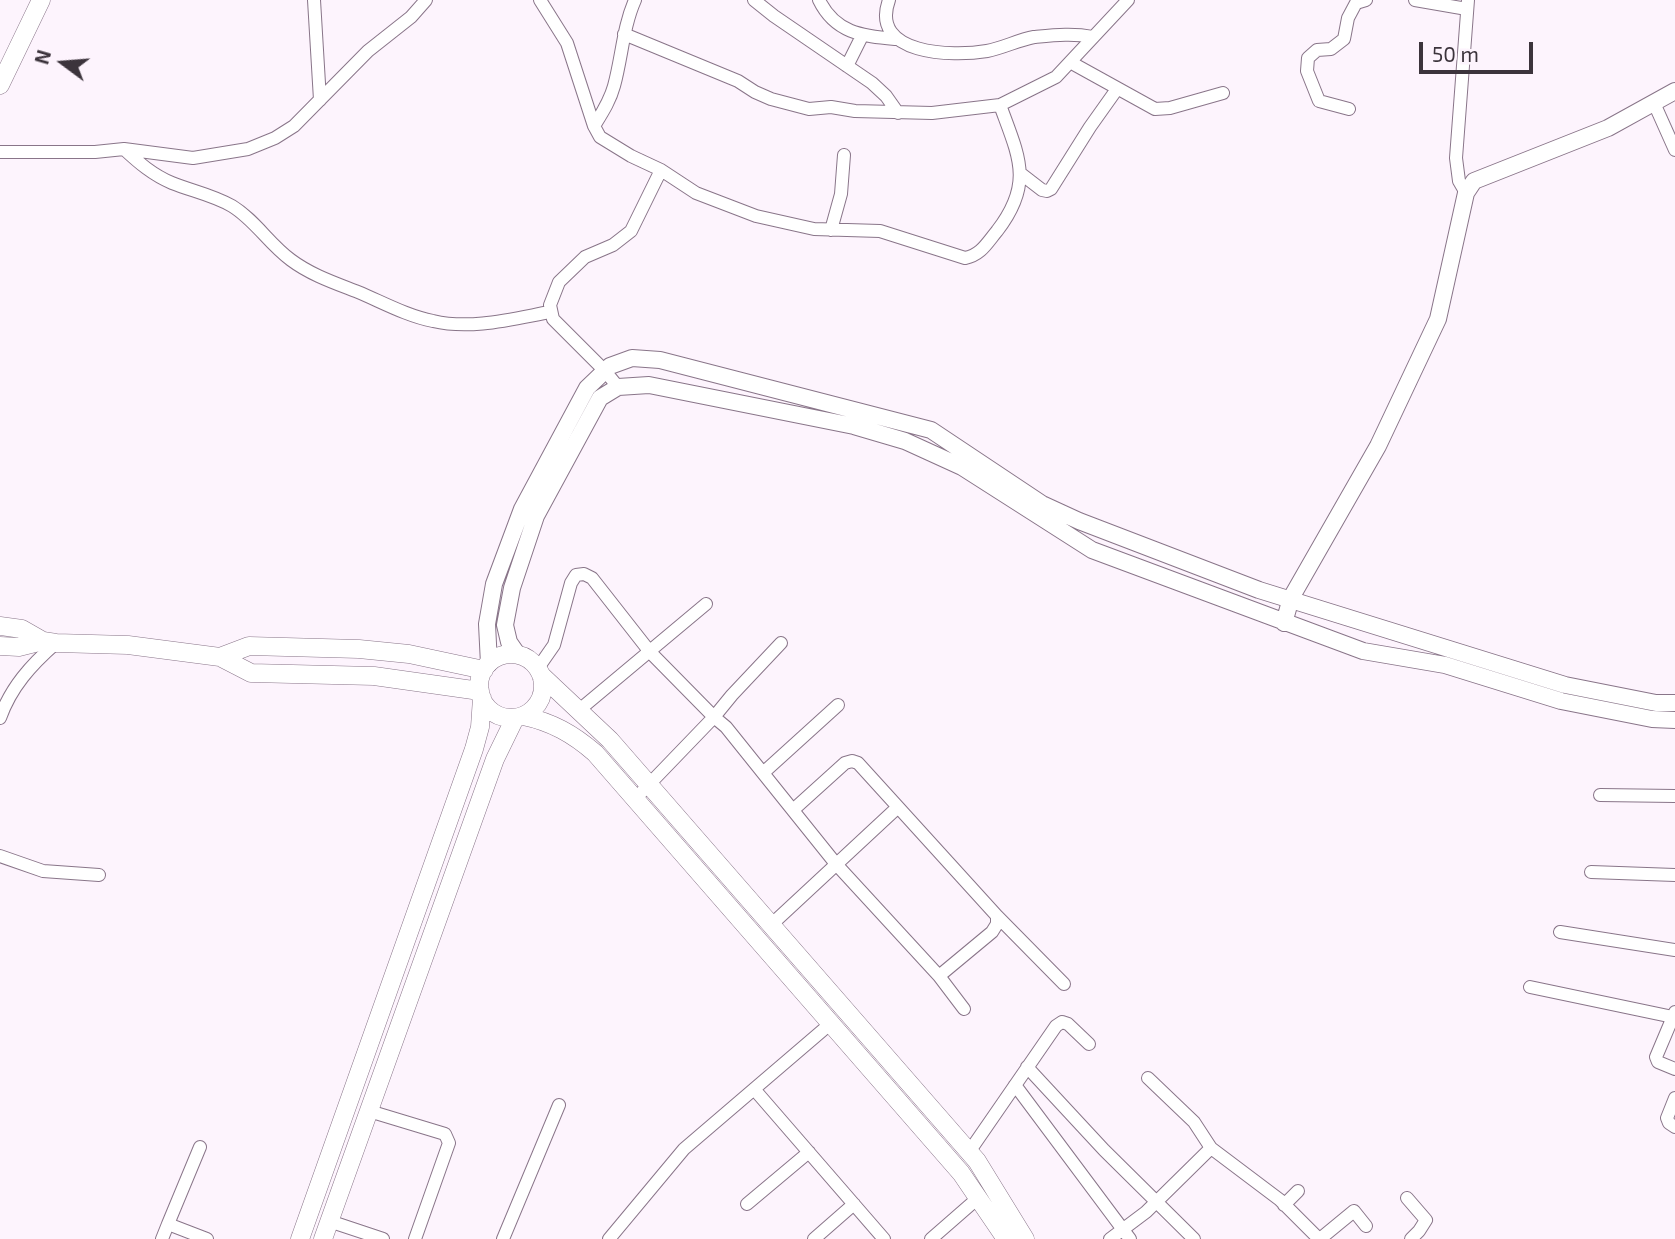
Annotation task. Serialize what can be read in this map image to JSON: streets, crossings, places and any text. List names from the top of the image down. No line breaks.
{"scale_bar":"50 m","north":"left"}
